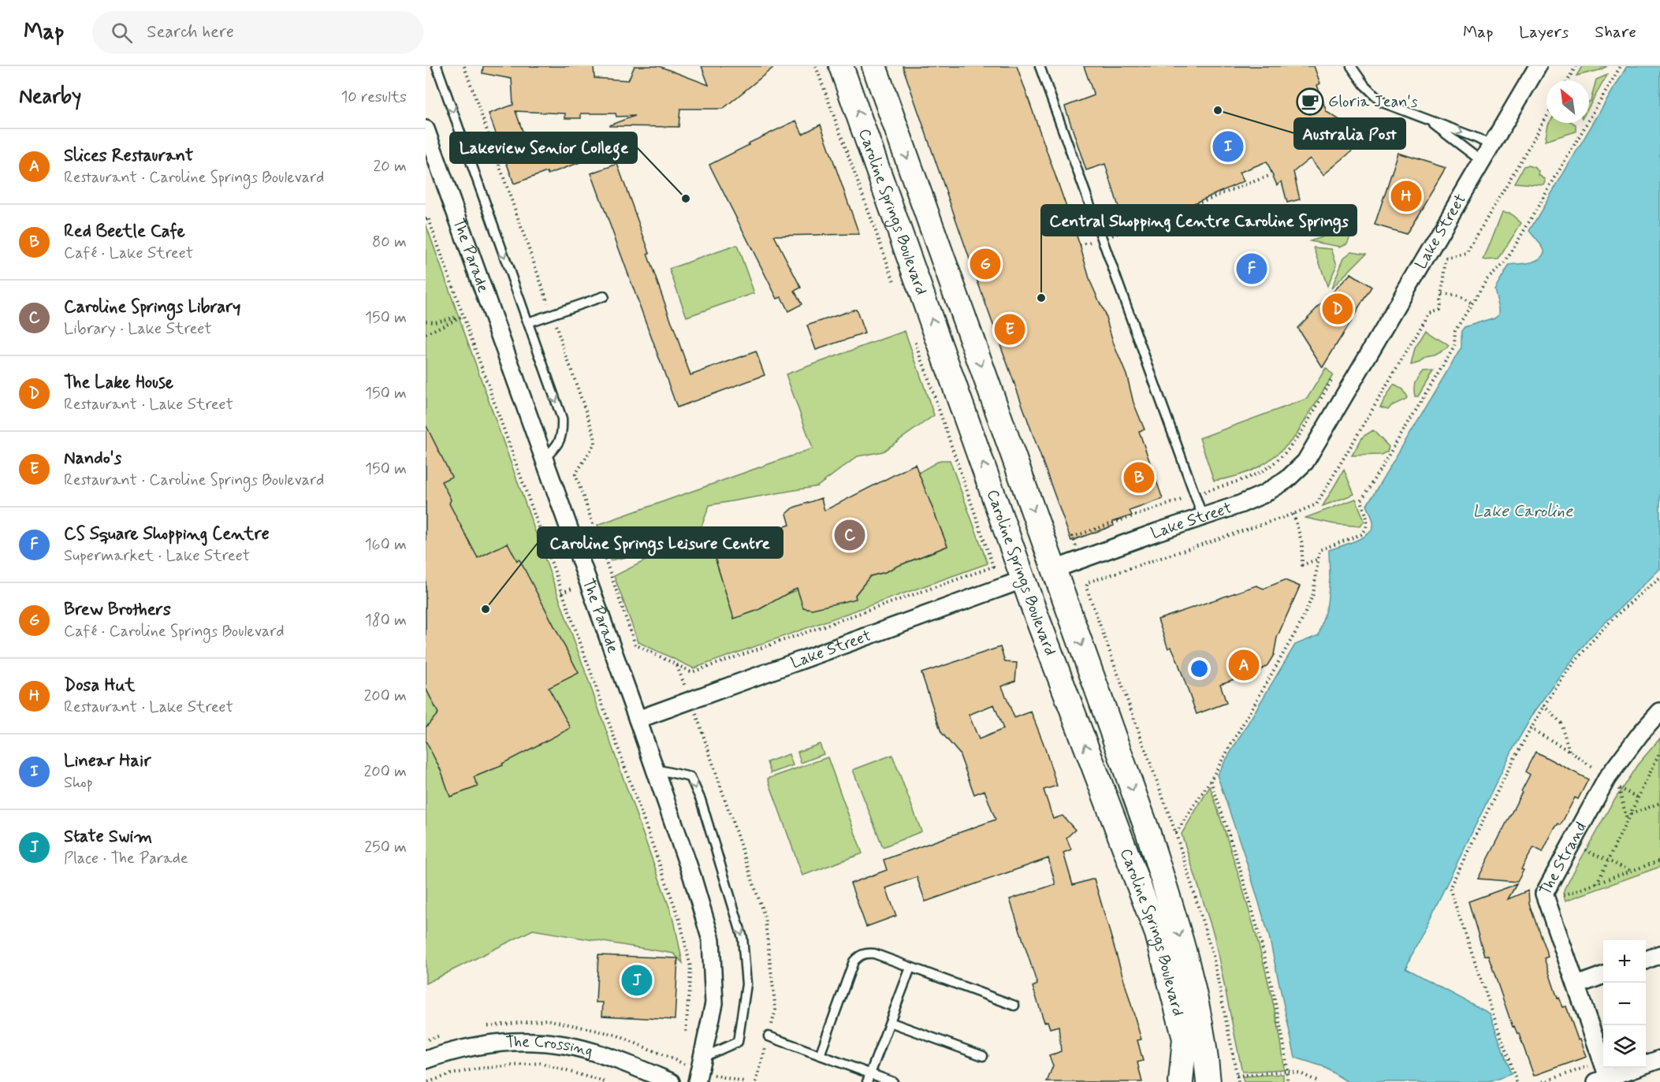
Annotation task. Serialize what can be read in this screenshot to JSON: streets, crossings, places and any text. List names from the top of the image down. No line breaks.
{"streets":{"main road":["Caroline Springs Boulevard","Lake Street"],"street":["The Parade","The Strand","The Crossing"]},"crossings":[["Caroline Springs Boulevard","Lake Street"],["Lake Street","The Parade"]],"water":["Lake Caroline"],"places":{"cafe":["Gloria Jean's"],"other":["Australia Post","Lakeview Senior College","Central Shopping Centre Caroline Springs","Caroline Springs Leisure Centre"]},"north":"top left","page":{"header":"Map","search":"Search here","nav":["Map","Layers","Share"],"heading":["Nearby","10 results"],"list":[{"mark":"A","name":"Slices Restaurant","note":"Restaurant · Caroline Springs Boulevard","value":"20 m"},{"mark":"B","name":"Red Beetle Cafe","note":"Café · Lake Street","value":"80 m"},{"mark":"C","name":"Caroline Springs Library","note":"Library · Lake Street","value":"150 m"},{"mark":"D","name":"The Lake House","note":"Restaurant · Lake Street","value":"150 m"},{"mark":"E","name":"Nando's","note":"Restaurant · Caroline Springs Boulevard","value":"150 m"},{"mark":"F","name":"CS Square Shopping Centre","note":"Supermarket · Lake Street","value":"160 m"},{"mark":"G","name":"Brew Brothers","note":"Café · Caroline Springs Boulevard","value":"180 m"},{"mark":"H","name":"Dosa Hut","note":"Restaurant · Lake Street","value":"200 m"},{"mark":"I","name":"Linear Hair","note":"Shop","value":"200 m"},{"mark":"J","name":"State Swim","note":"Place · The Parade","value":"250 m"}],"pins":["I","H","G","F","D","E","B","C","A","J"],"map_buttons":["+","−"]}}
